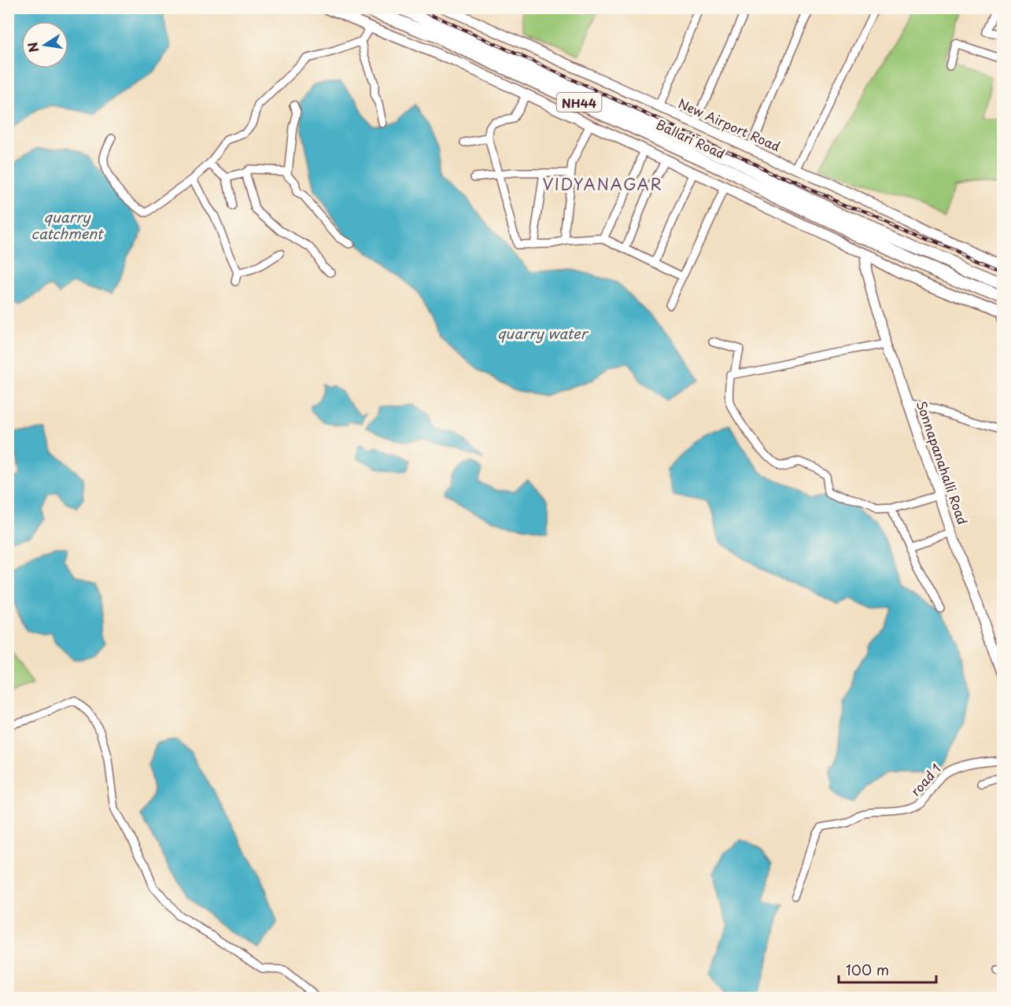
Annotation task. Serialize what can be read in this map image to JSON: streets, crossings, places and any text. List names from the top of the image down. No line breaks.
{"streets":{"highway":["NH44","Ballari Road"],"street":["New Airport Road","Sonnapanahalli Road","road 1"]},"districts":["VIDYANAGAR"],"water":["quarry catchment","quarry water"],"scale_bar":"100 m","north":"left"}
